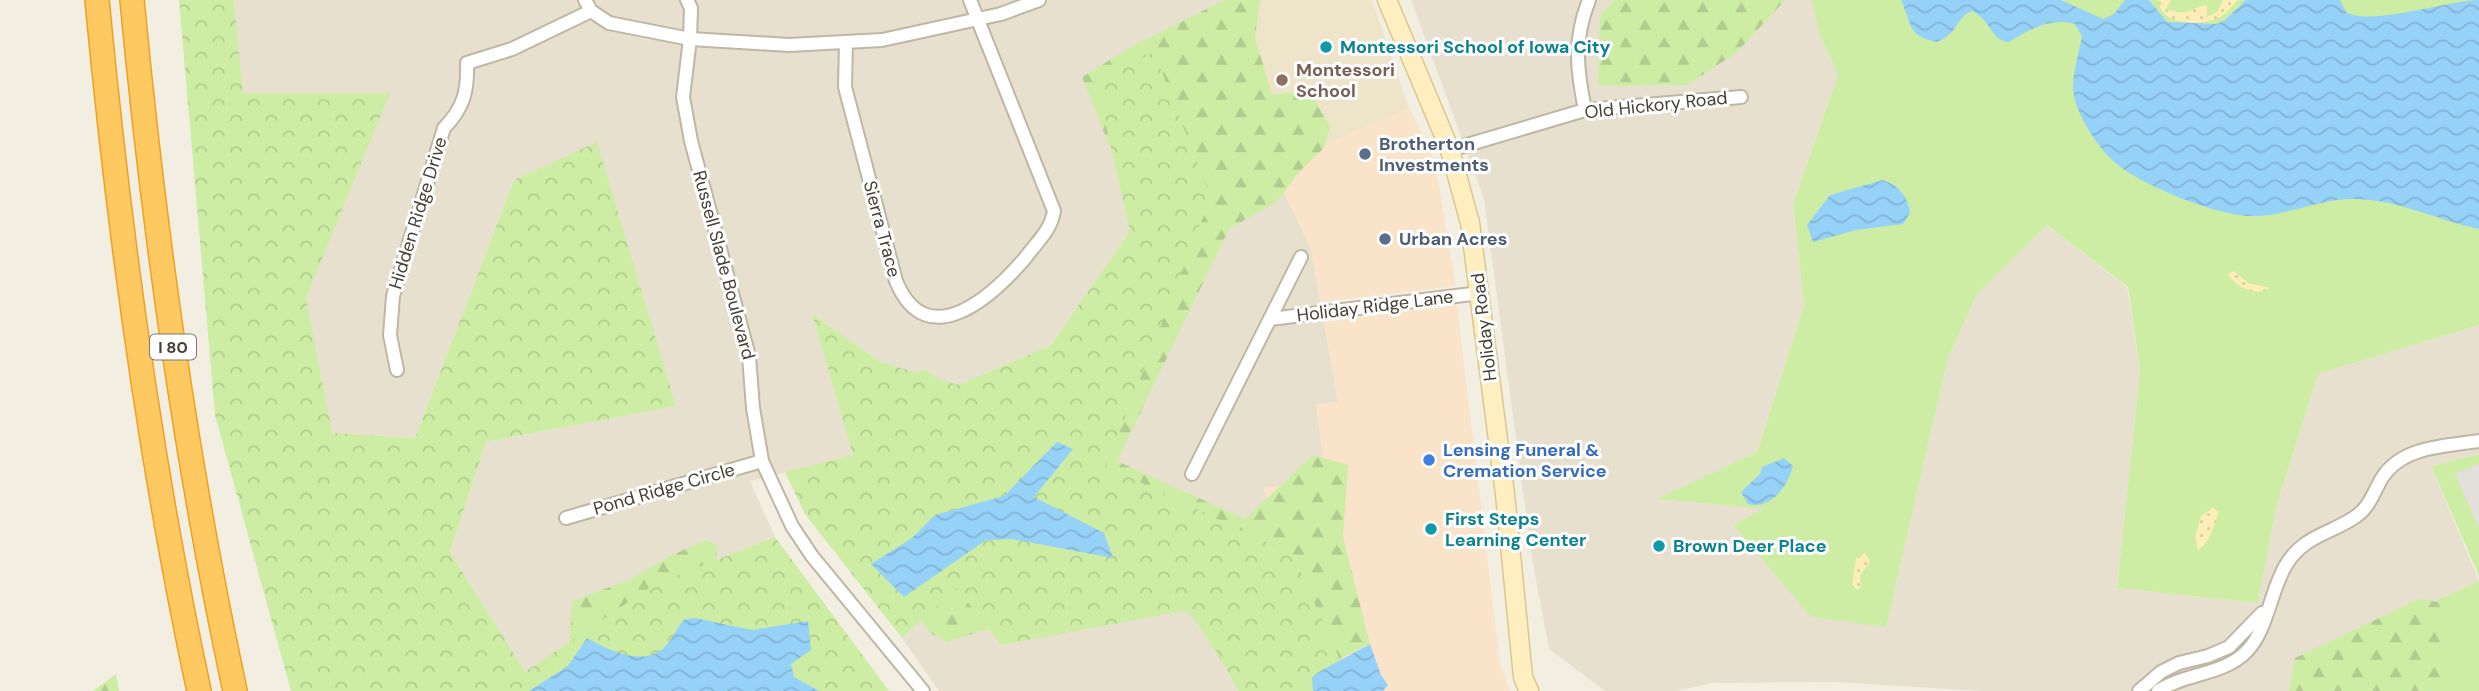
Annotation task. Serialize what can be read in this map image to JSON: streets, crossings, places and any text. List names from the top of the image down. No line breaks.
{"streets":{"highway":["I 80"],"street":["Old Hickory Road","Hidden Ridge Drive","Sierra Trace","Russell Slade Boulevard","Holiday Ridge Lane","Holiday Road","Pond Ridge Circle"]},"crossings":[["Old Hickory Road","Holiday Road"],["Russell Slade Boulevard","Pond Ridge Circle"],["Holiday Ridge Lane","Holiday Road"]],"places":["Montessori School of Iowa City","Montessori School","Brotherton Investments","Urban Acres","Lensing Funeral & Cremation Service","First Steps Learning Center","Brown Deer Place"]}
